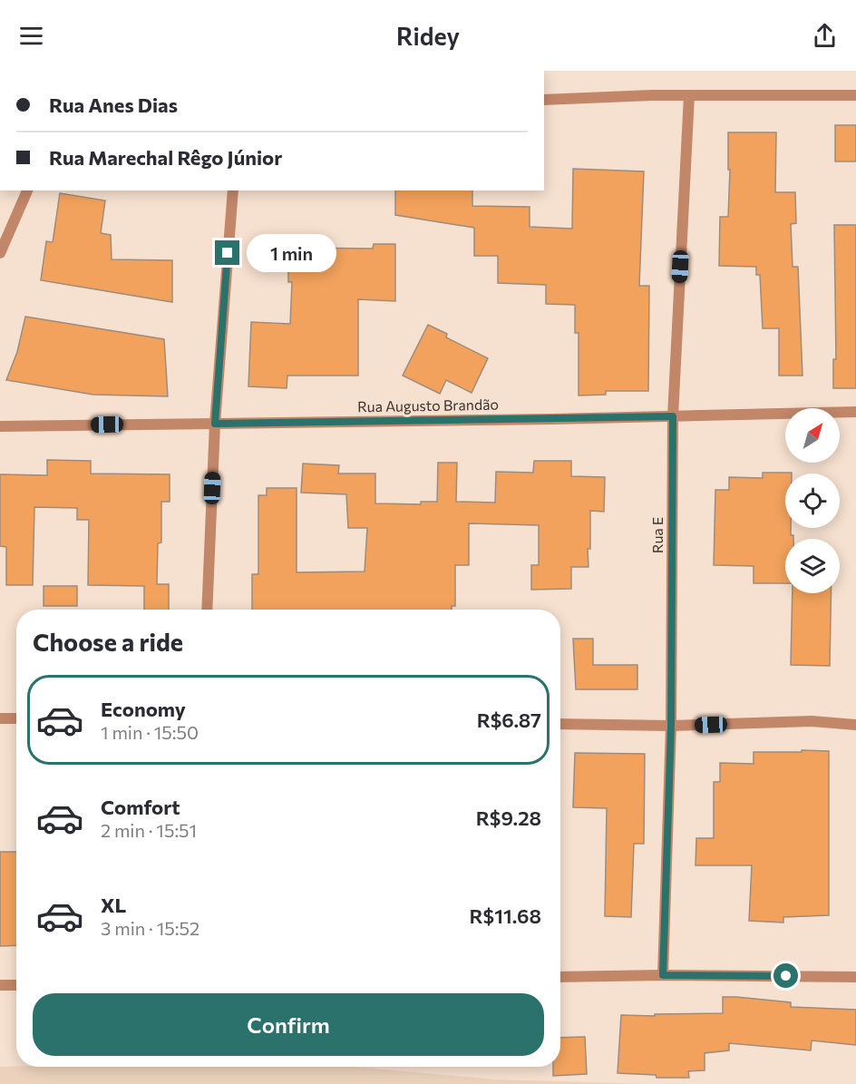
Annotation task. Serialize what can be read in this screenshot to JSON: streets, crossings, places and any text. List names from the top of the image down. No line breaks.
{"streets":{"street":["Rua Augusto Brandão","Rua E"]},"crossings":[["Rua Augusto Brandão","Rua E"]],"north":"top right","page":{"header":"Ridey","banner":["Rua Anes Dias","Rua Marechal Rêgo Júnior"],"bubble":"1 min","heading":"Choose a ride","list":[{"name":"Economy","note":"1 min · 15:50","value":"R$6.87"},{"name":"Comfort","note":"2 min · 15:51","value":"R$9.28"},{"name":"XL","note":"3 min · 15:52","value":"R$11.68"}],"buttons":"Confirm"}}
